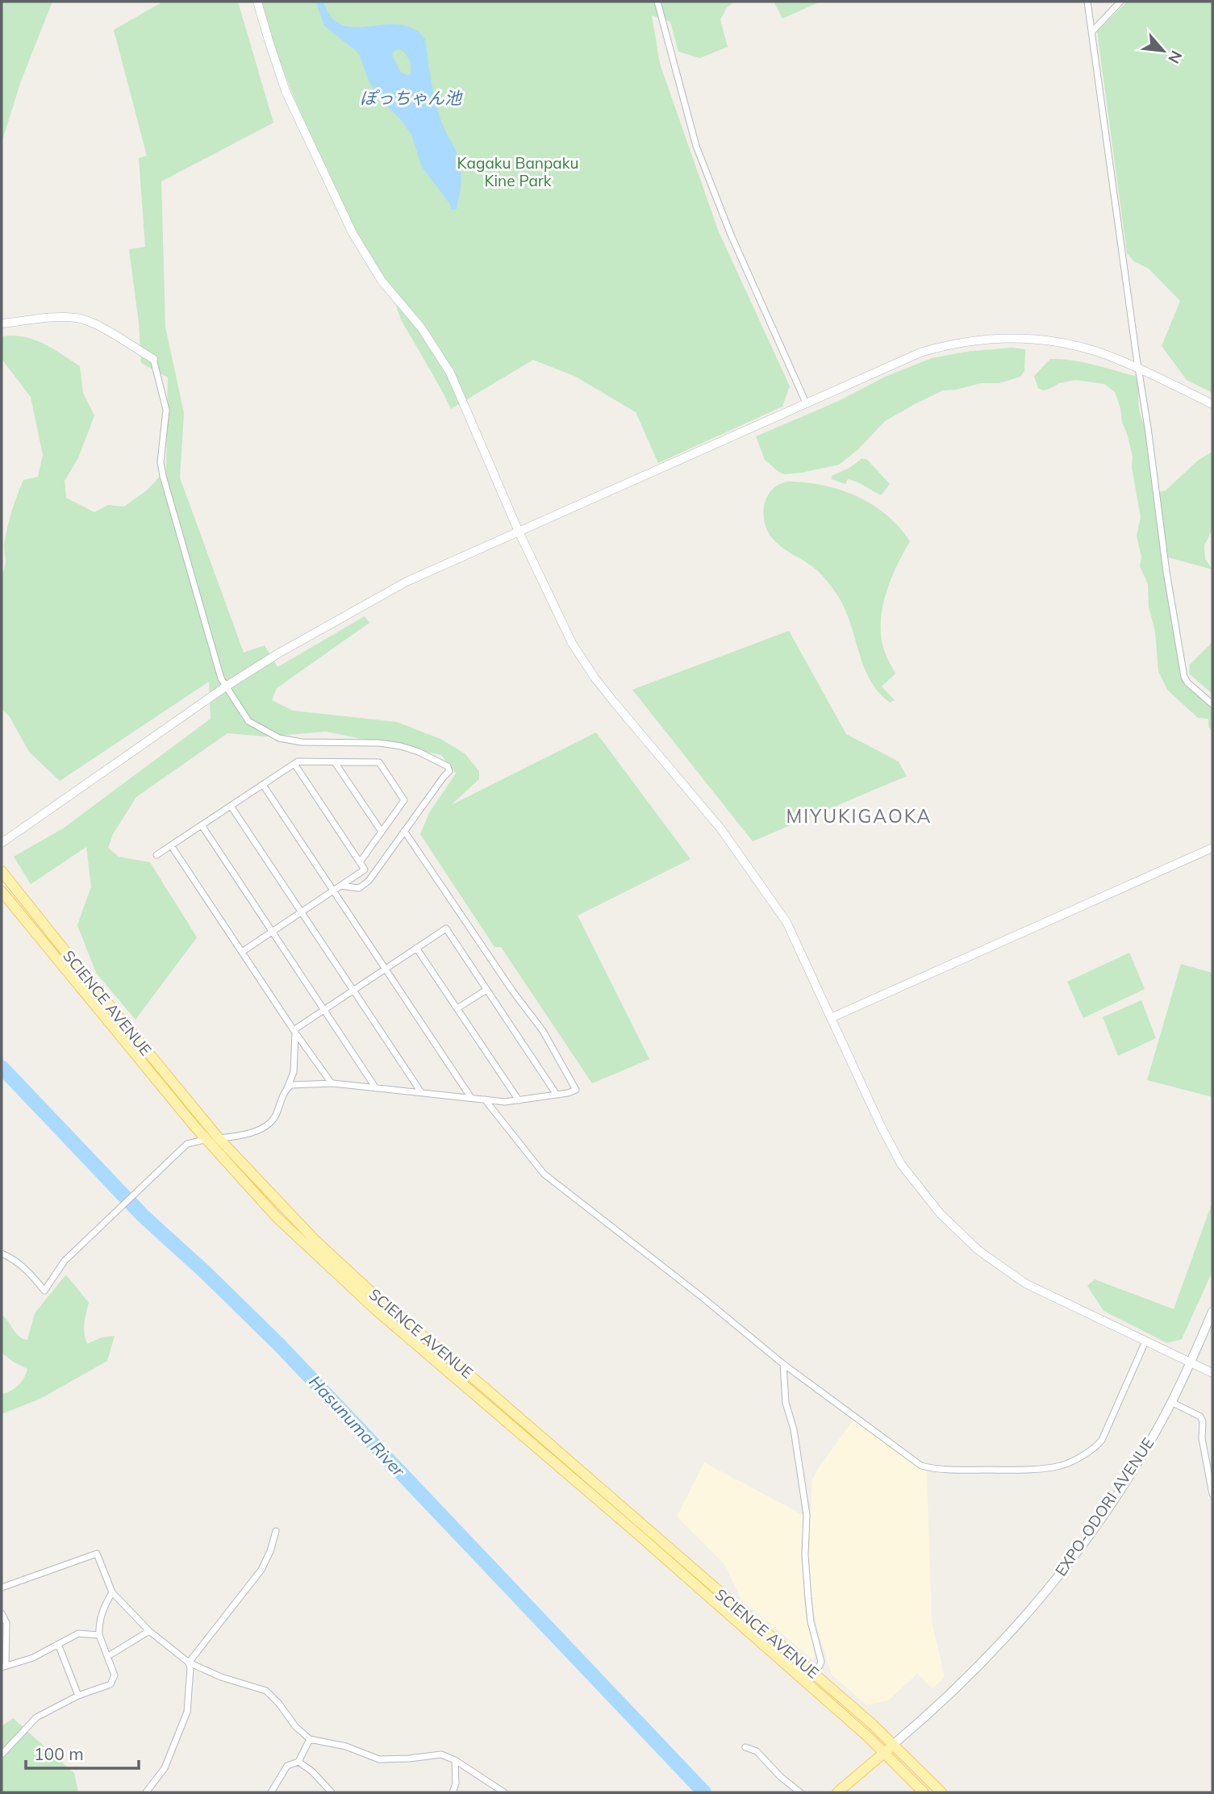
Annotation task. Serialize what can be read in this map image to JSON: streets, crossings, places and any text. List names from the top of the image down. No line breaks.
{"streets":{"main road":["SCIENCE AVENUE","EXPO-ODORI AVENUE"]},"crossings":[["SCIENCE AVENUE","EXPO-ODORI AVENUE"]],"districts":["MIYUKIGAOKA"],"water":["ぽっちゃん池","Hasunuma River"],"parks":["Kagaku Banpaku Kine Park"],"scale_bar":"100 m","north":"bottom right"}
